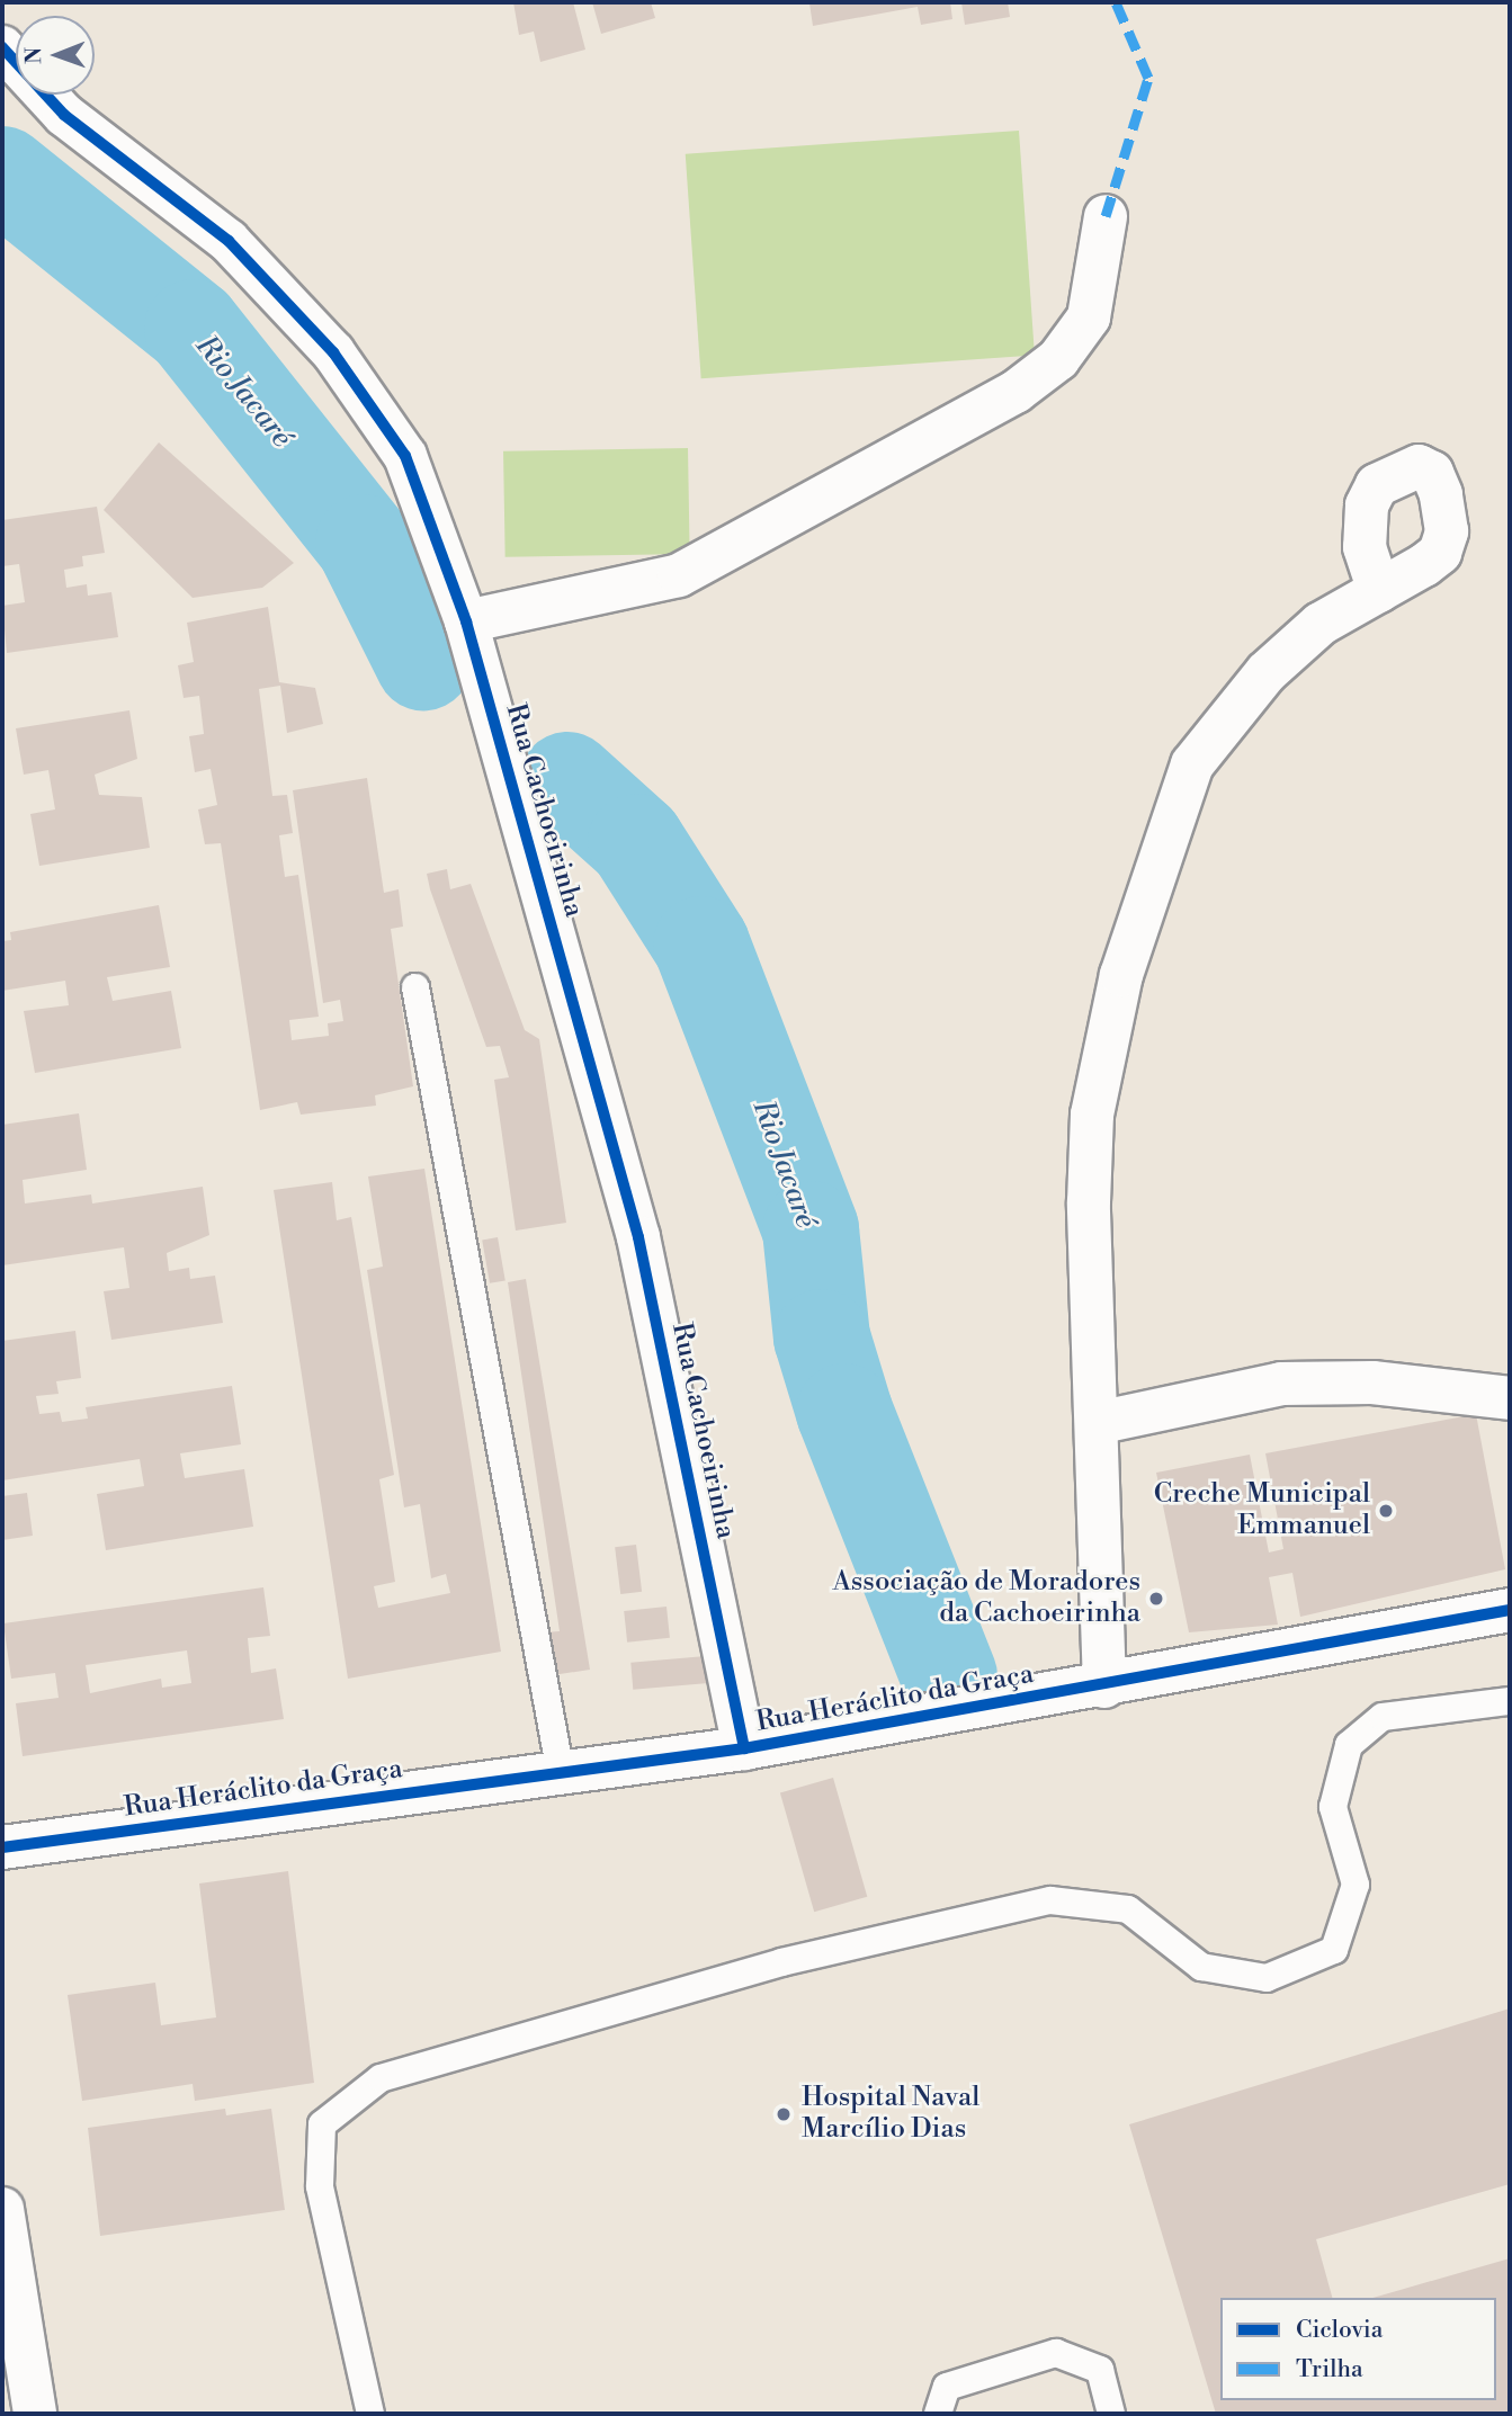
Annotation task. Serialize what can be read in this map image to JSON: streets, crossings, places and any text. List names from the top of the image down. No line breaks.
{"streets":{"street":["Rua Cachoeirinha","Rua Heráclito da Graça"]},"crossings":[["Rua Cachoeirinha","Rua Heráclito da Graça"]],"water":["Rio Jacaré"],"places":["Creche Municipal Emmanuel","Associação de Moradores da Cachoeirinha","Hospital Naval Marcílio Dias"],"legend":["Ciclovia","Trilha"],"north":"left"}
